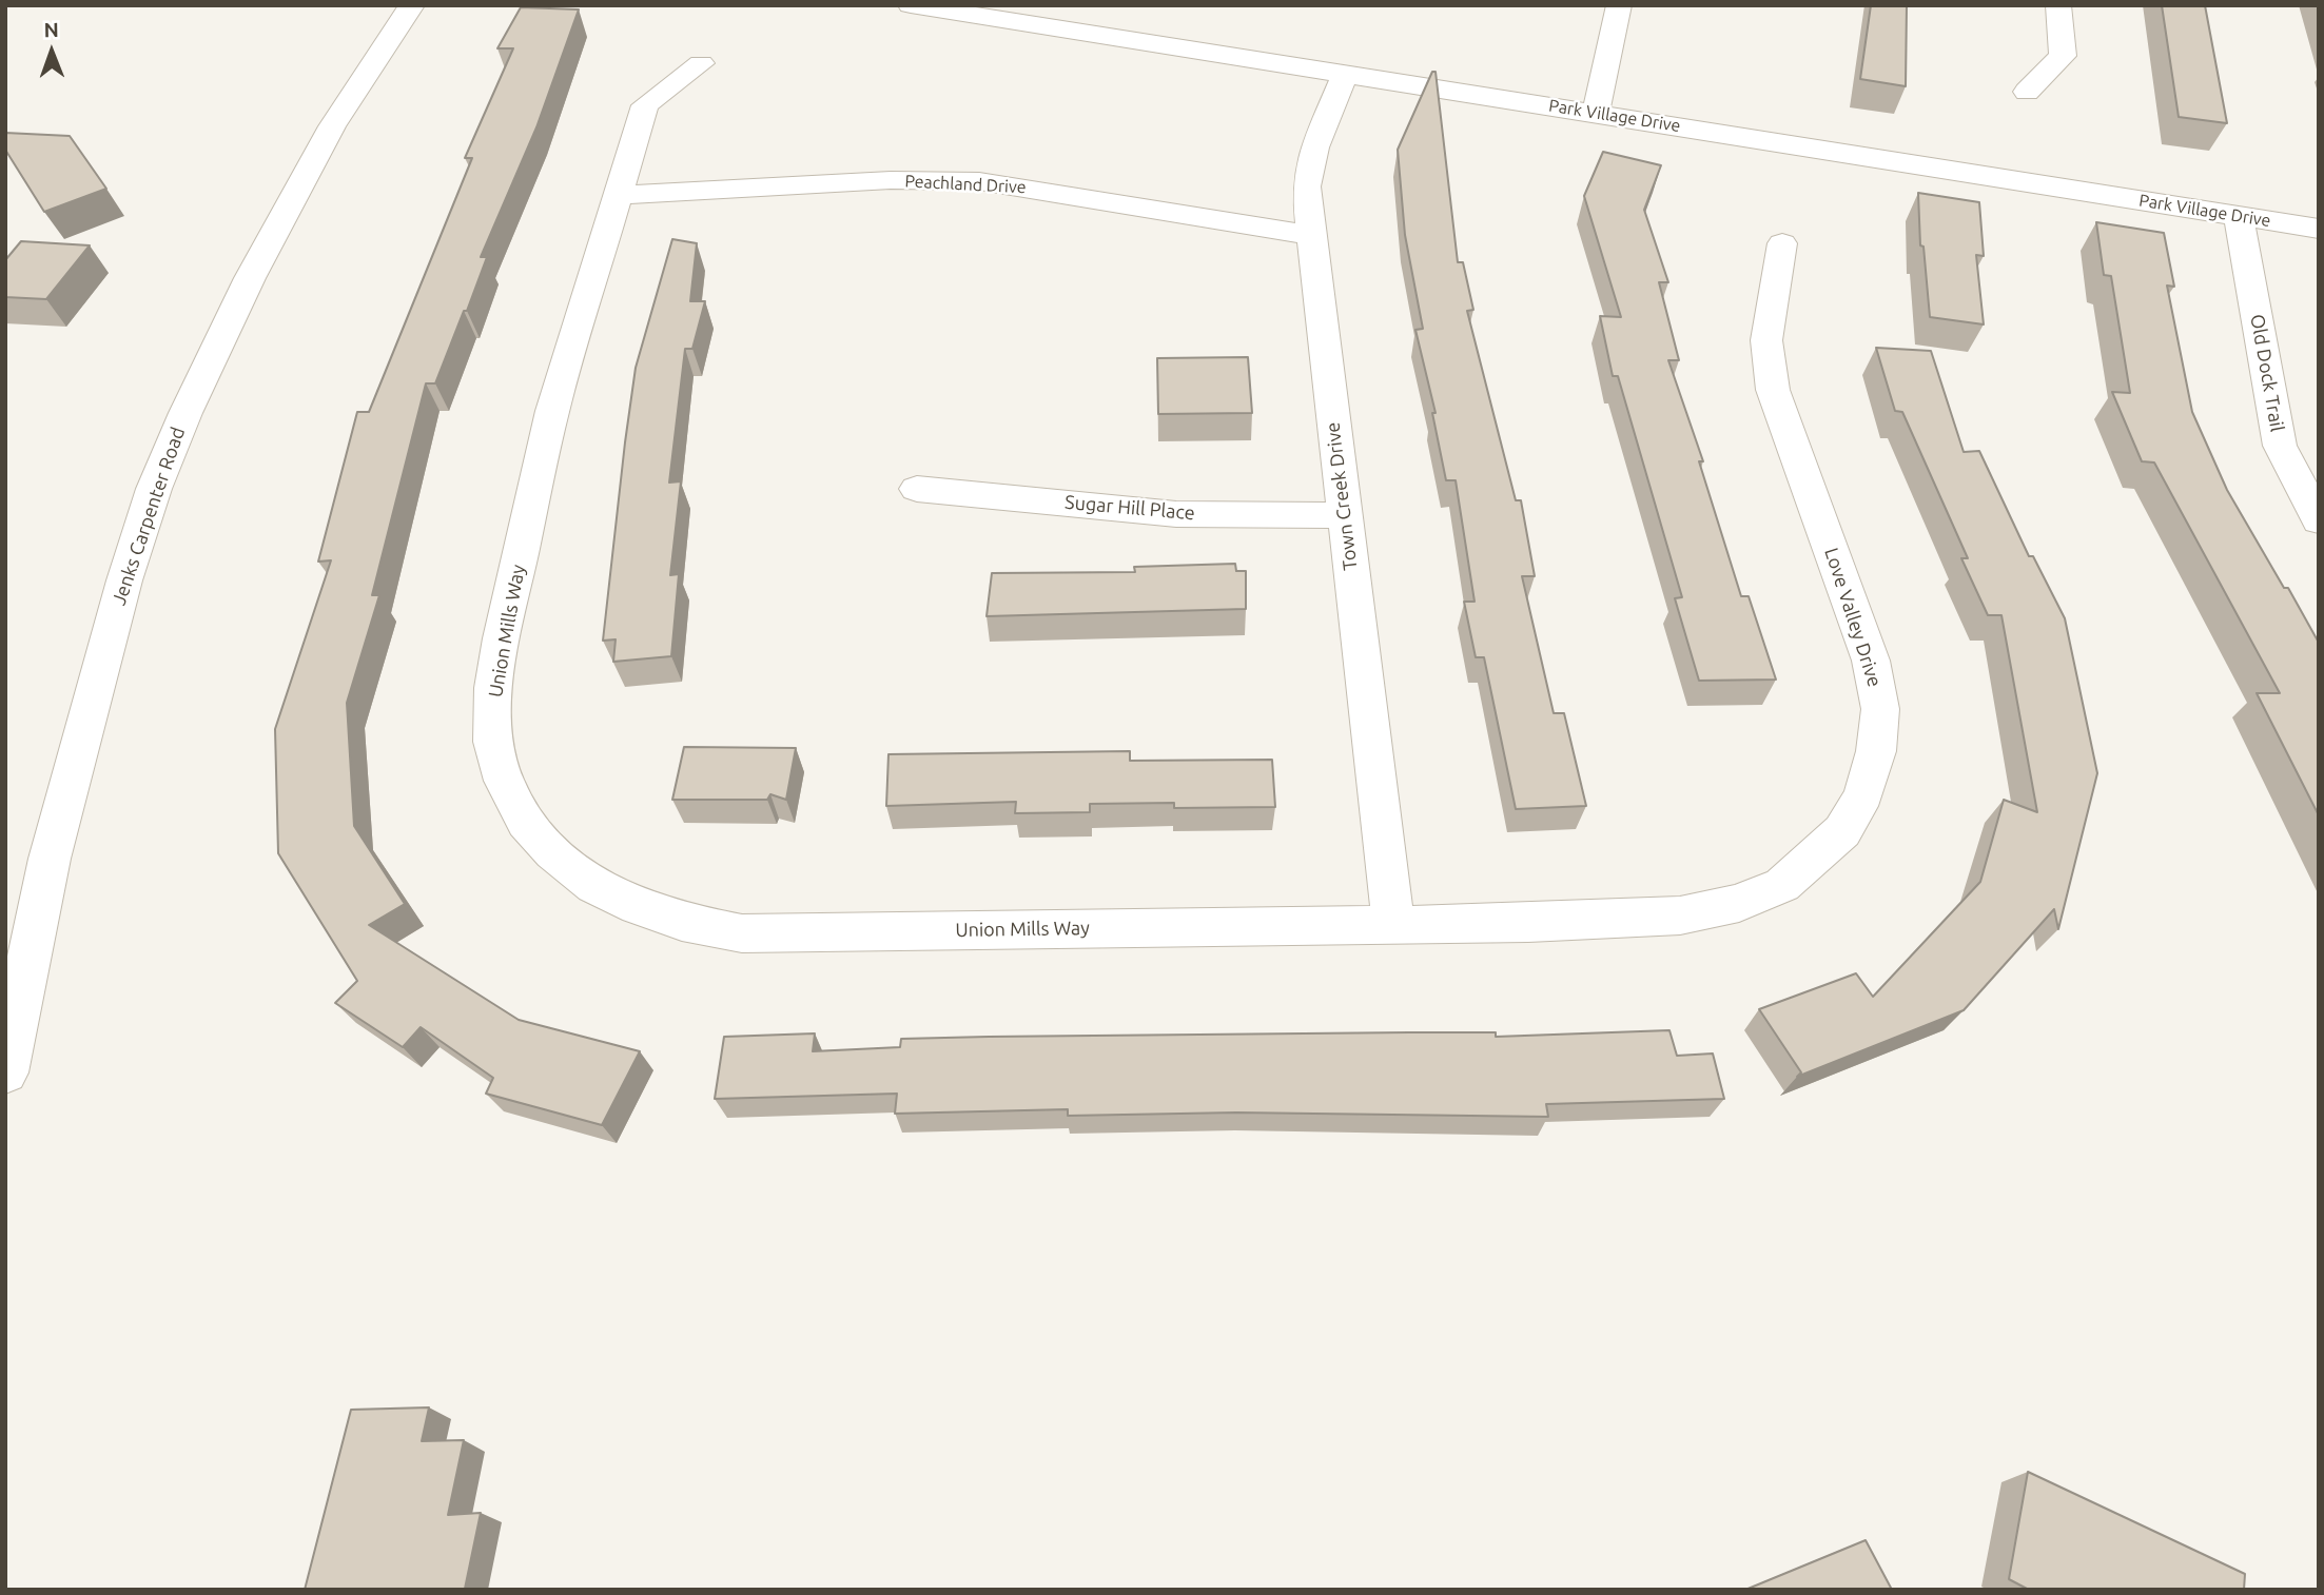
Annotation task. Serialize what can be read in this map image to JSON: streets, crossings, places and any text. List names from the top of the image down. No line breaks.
{"streets":{"street":["Park Village Drive","Peachland Drive","Old Dock Trail","Town Creek Drive","Sugar Hill Place","Jenks Carpenter Road","Love Valley Drive","Union Mills Way"]},"crossings":[["Park Village Drive","Old Dock Trail"],["Park Village Drive","Town Creek Drive"],["Peachland Drive","Town Creek Drive"],["Peachland Drive","Union Mills Way"],["Town Creek Drive","Sugar Hill Place"],["Town Creek Drive","Love Valley Drive"],["Town Creek Drive","Union Mills Way"],["Love Valley Drive","Union Mills Way"]],"north":"top"}
